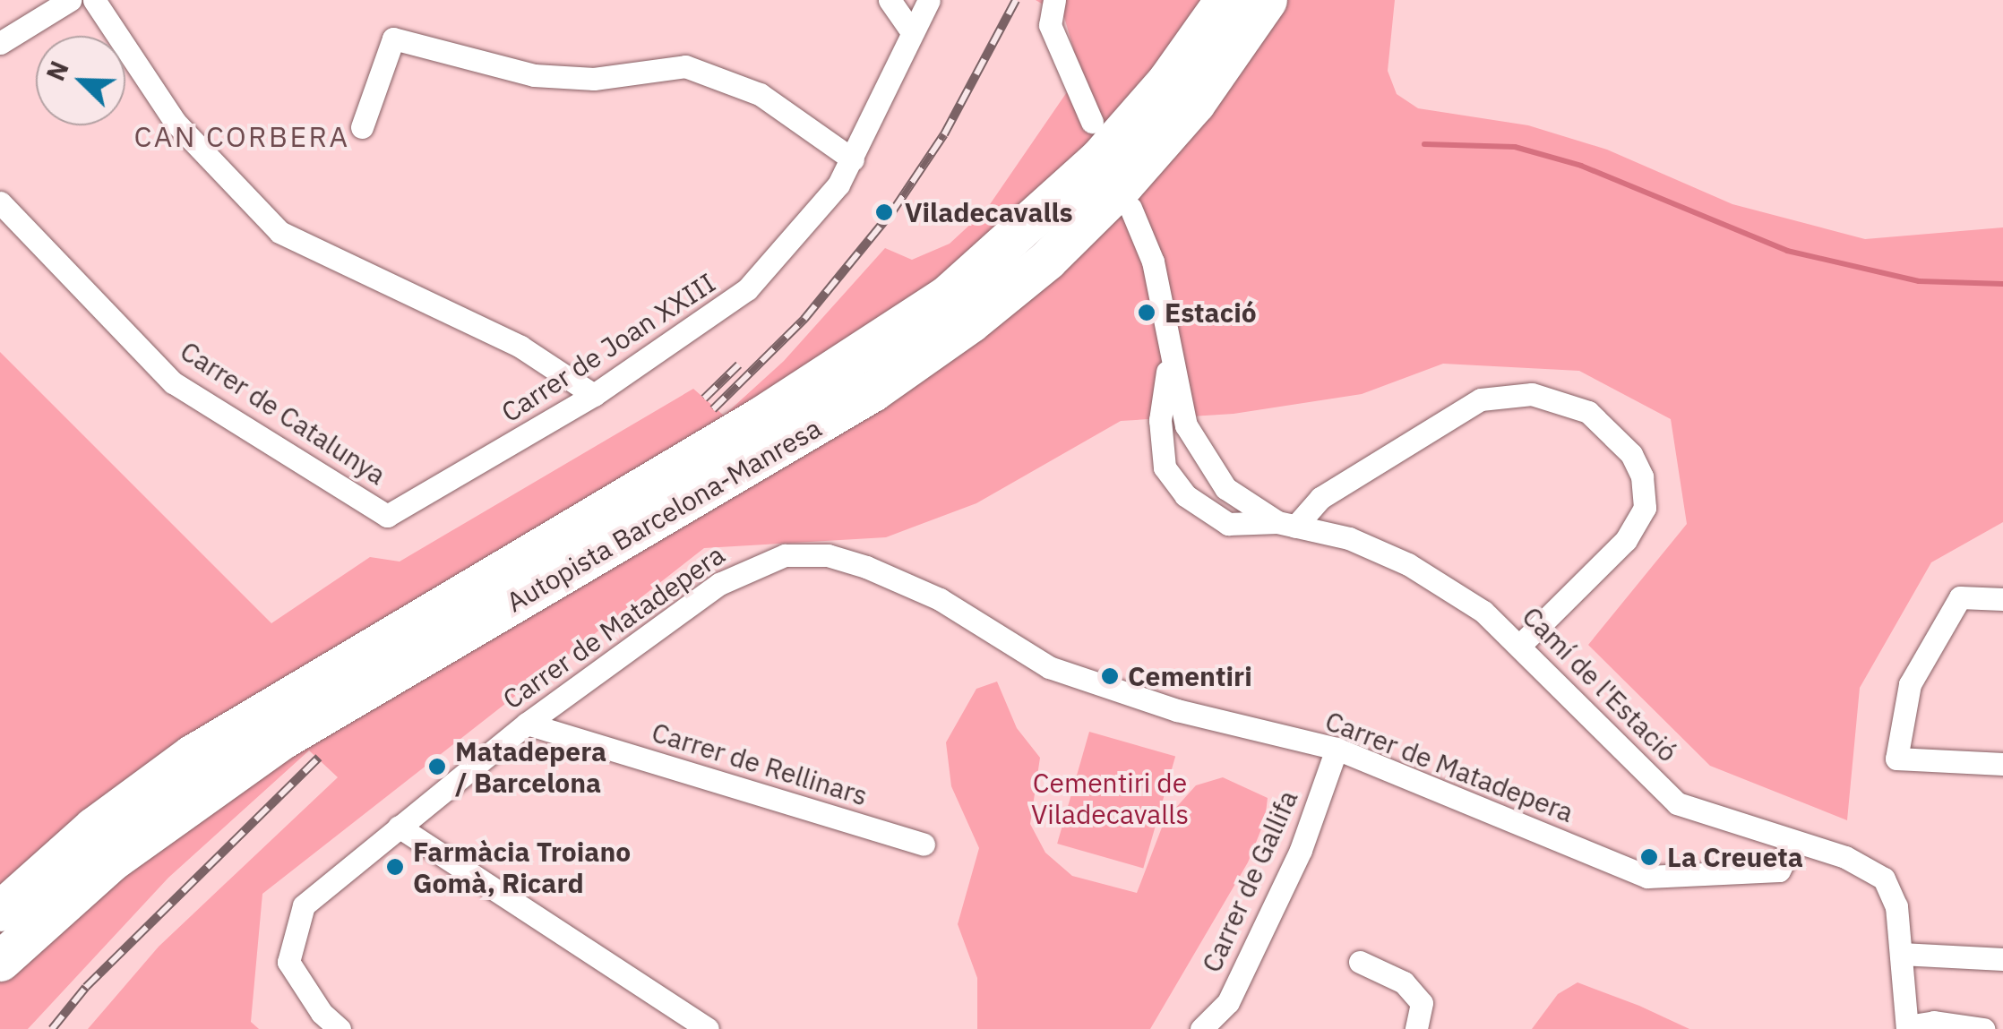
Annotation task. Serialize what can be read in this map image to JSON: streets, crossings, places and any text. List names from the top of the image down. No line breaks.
{"streets":{"highway":["Autopista Barcelona-Manresa"],"street":["Carrer de Joan XXIII","Carrer de Catalunya","Carrer de Matadepera","Camí de l'Estació","Carrer de Rellinars","Carrer de Gallifa"]},"crossings":[["Carrer de Joan XXIII","Carrer de Catalunya"],["Carrer de Matadepera","Camí de l'Estació"],["Carrer de Matadepera","Carrer de Rellinars"],["Carrer de Matadepera","Carrer de Gallifa"]],"districts":["CAN CORBERA"],"parks":["Cementiri de Viladecavalls"],"places":["Viladecavalls","Estació","Cementiri","Matadepera / Barcelona","La Creueta","Farmàcia Troiano Gomà, Ricard"],"north":"top left"}
